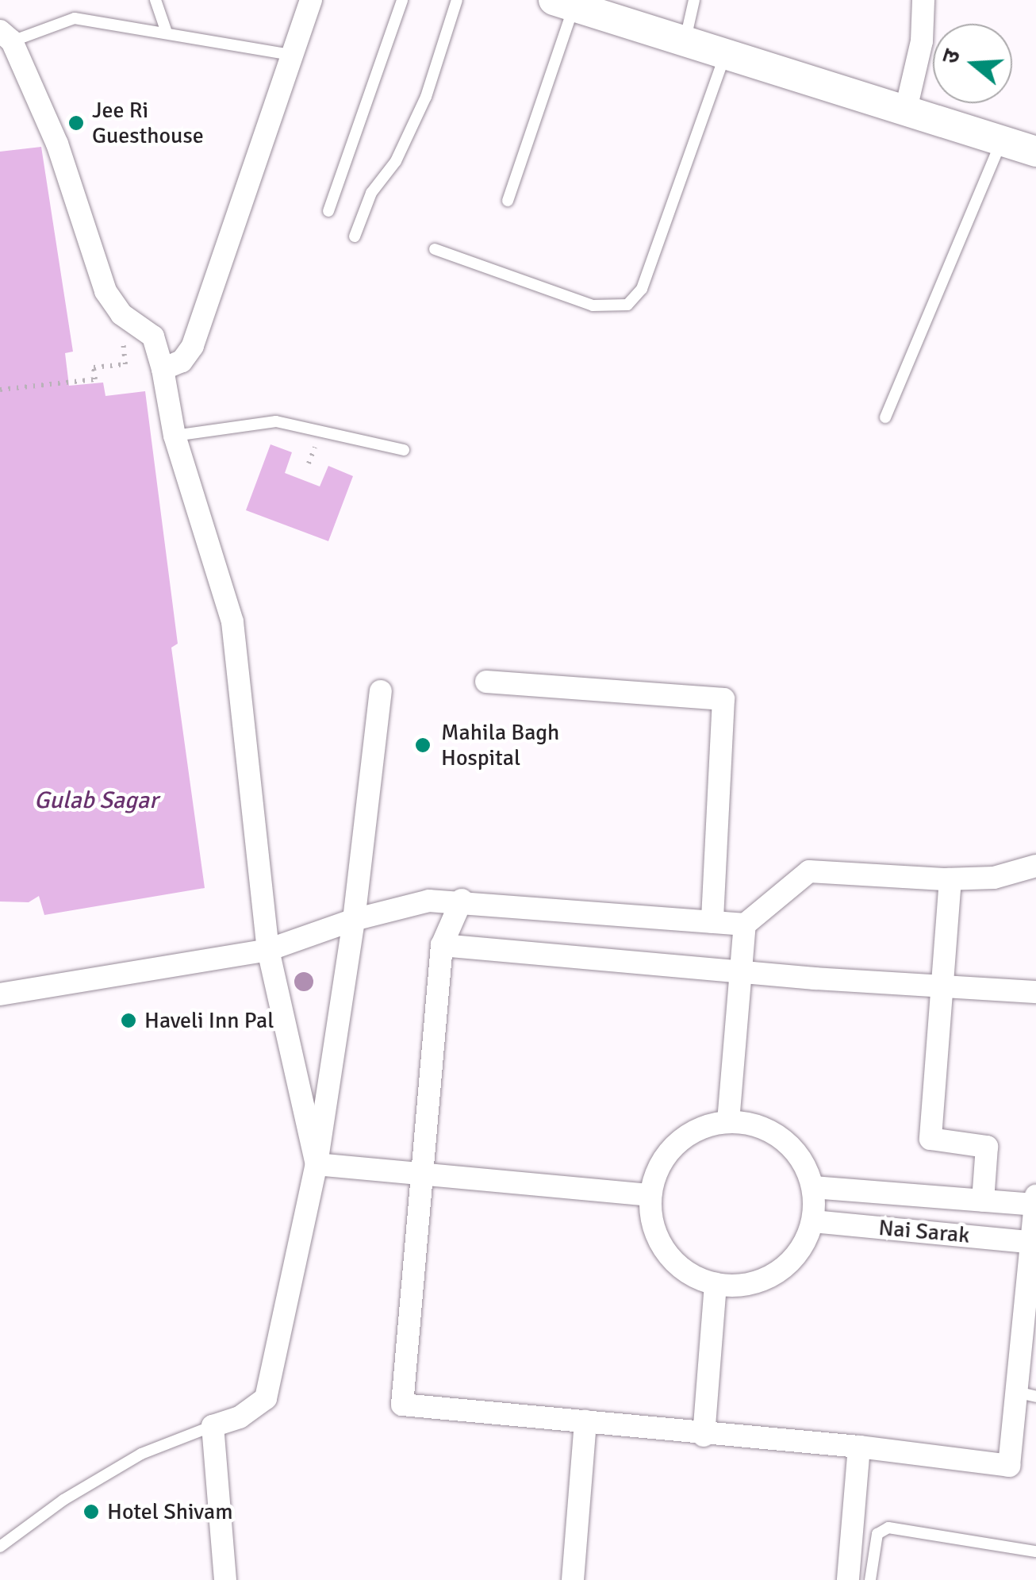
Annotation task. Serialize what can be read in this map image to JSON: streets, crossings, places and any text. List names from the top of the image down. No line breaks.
{"streets":{"street":["Nai Sarak"]},"water":["Gulab Sagar"],"places":["Jee Ri Guesthouse","Mahila Bagh Hospital","Haveli Inn Pal","Hotel Shivam"],"north":"left"}
